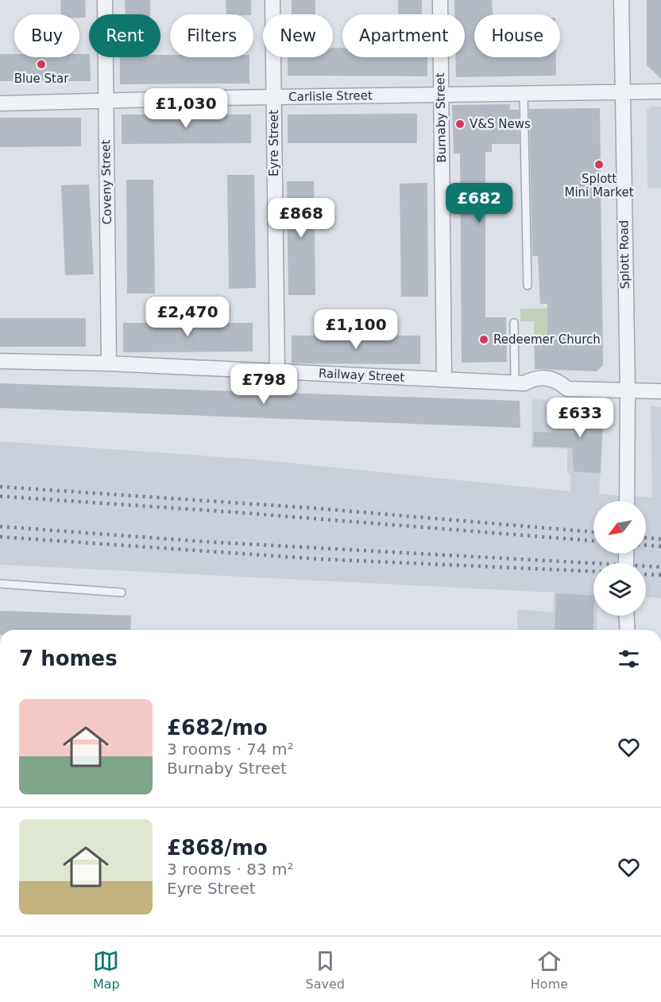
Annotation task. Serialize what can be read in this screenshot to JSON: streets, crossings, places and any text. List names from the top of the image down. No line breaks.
{"streets":{"street":["Carlisle Street","Burnaby Street","Eyre Street","Coveny Street","Splott Road","Railway Street"]},"crossings":[["Carlisle Street","Burnaby Street"],["Carlisle Street","Eyre Street"],["Carlisle Street","Coveny Street"],["Carlisle Street","Splott Road"],["Burnaby Street","Railway Street"],["Eyre Street","Railway Street"],["Coveny Street","Railway Street"],["Splott Road","Railway Street"]],"places":["Blue Star","V&S News","Splott Mini Market","Redeemer Church"],"north":"bottom left","page":{"chip":["Buy","Rent","Filters","New","Apartment","House"],"price":["£1,030","£682","£868","£2,470","£1,100","£798","£633"],"heading":"7 homes","list":[{"name":"£682/mo","note":"3 rooms · 74 m² · Burnaby Street"},{"name":"£868/mo","note":"3 rooms · 83 m² · Eyre Street"}],"tabs":["Map","Saved","Home"]}}
